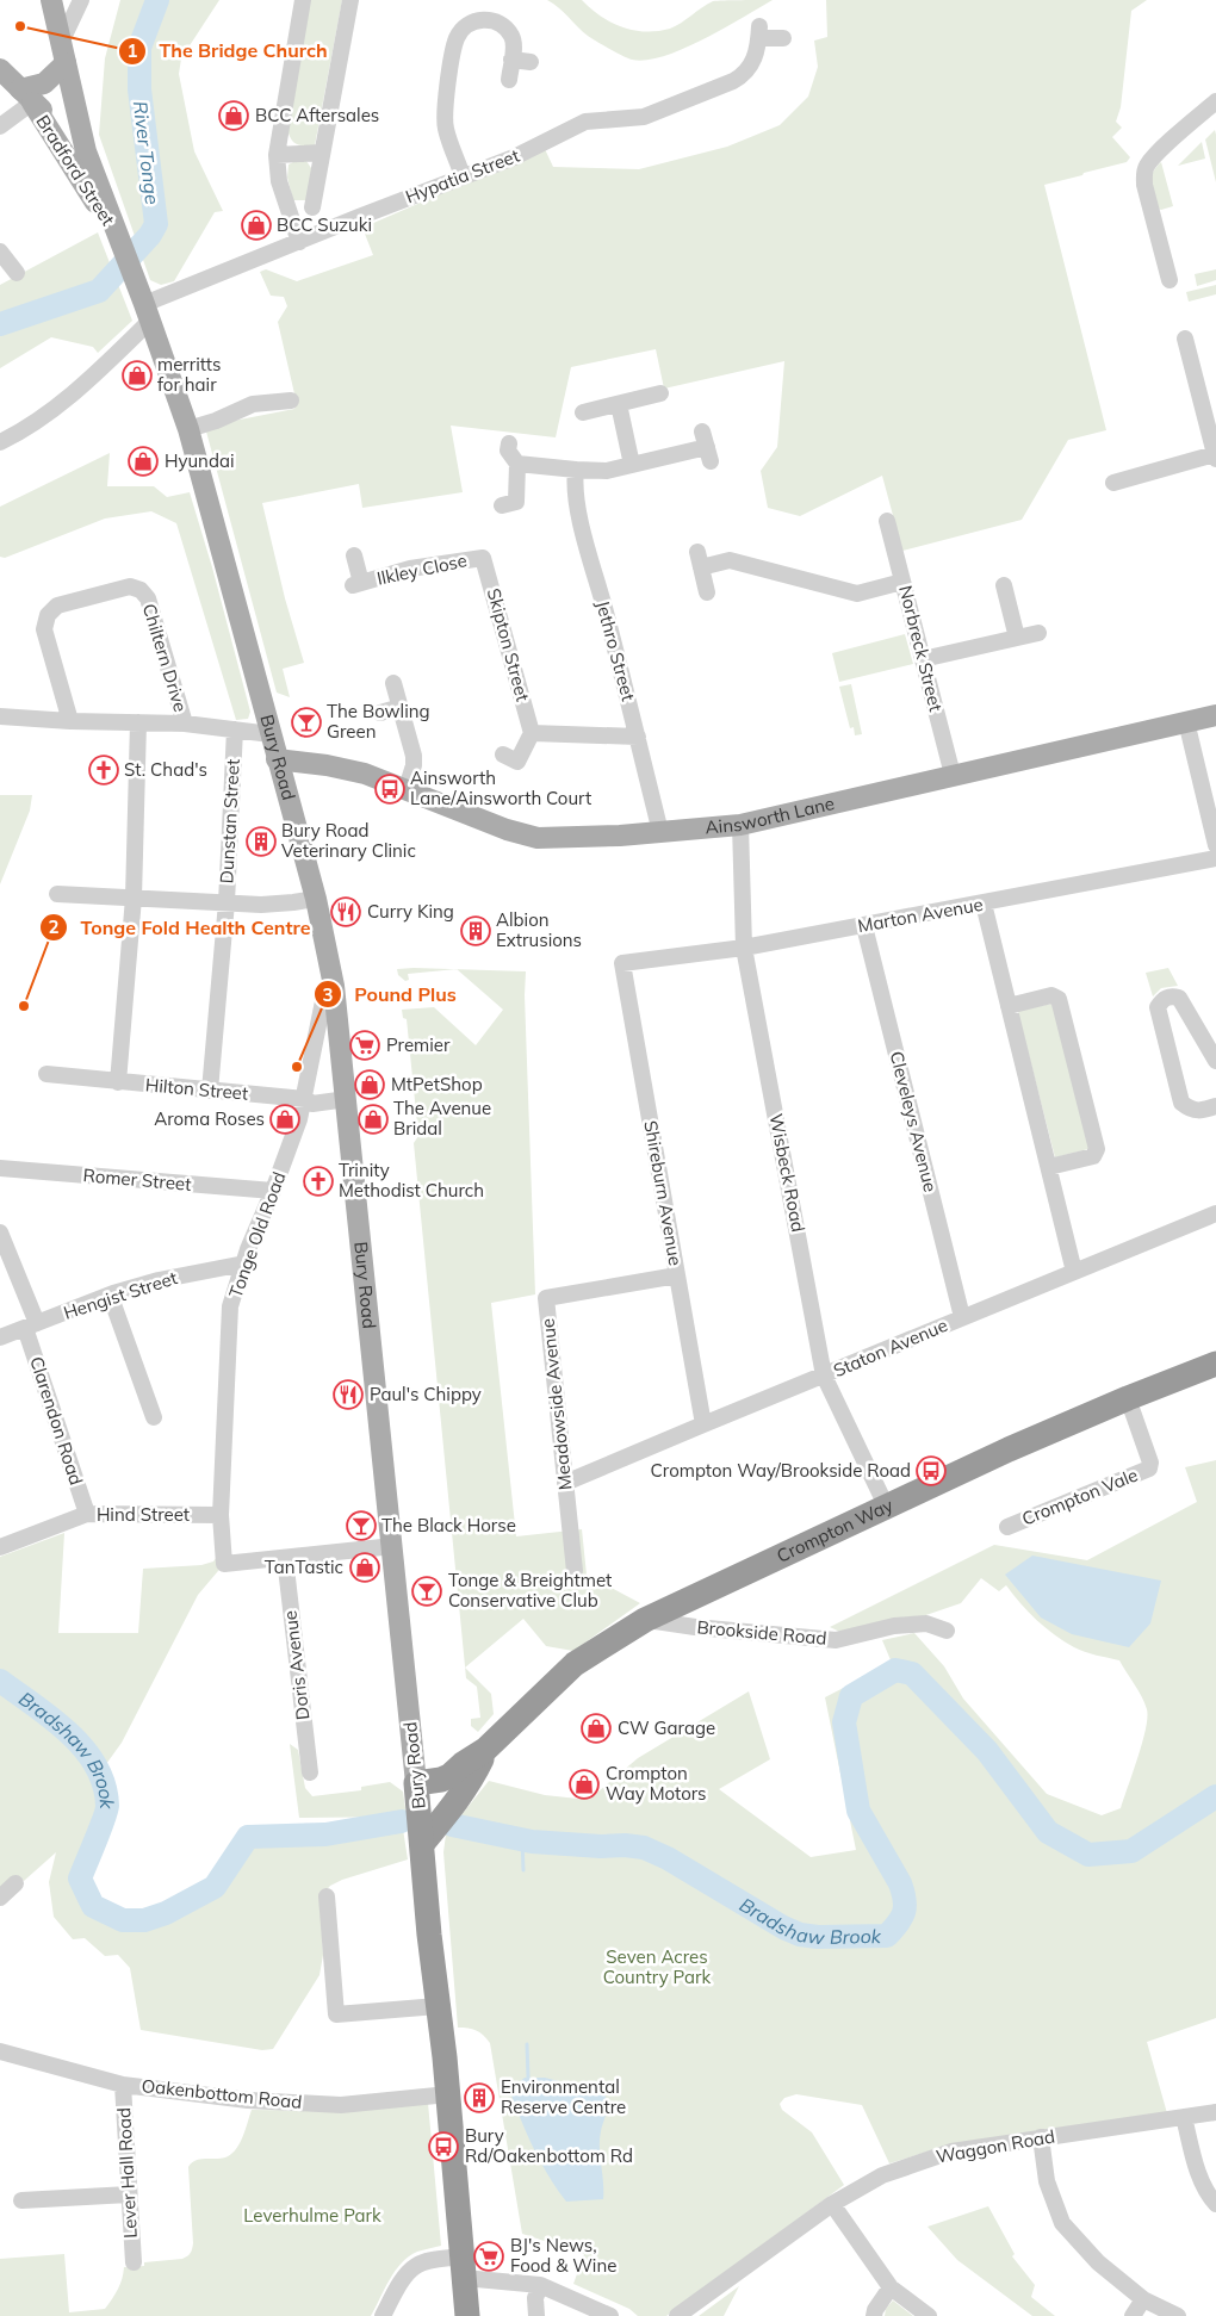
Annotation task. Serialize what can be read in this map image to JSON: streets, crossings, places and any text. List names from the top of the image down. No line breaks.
{"streets":{"highway":["Bury Road","Crompton Way"],"main road":["Bradford Street","Ainsworth Lane"],"street":["Hypatia Street","Ilkley Close","Skipton Street","Norbreck Street","Jethro Street","Chiltern Drive","Dunstan Street","Marton Avenue","Hilton Street","Cleveleys Avenue","Wisbeck Road","Romer Street","Shireburn Avenue","Tonge Old Road","Hengist Street","Staton Avenue","Meadowside Avenue","Clarendon Road","Crompton Vale","Hind Street","Brookside Road","Doris Avenue","Oakenbottom Road","Waggon Road","Lever Hall Road"]},"crossings":[["Bradford Street","Bury Road"],["Hypatia Street","Bury Road"],["Ilkley Close","Skipton Street"],["Norbreck Street","Ainsworth Lane"],["Jethro Street","Ainsworth Lane"],["Bury Road","Ainsworth Lane"],["Bury Road","Hilton Street"],["Bury Road","Tonge Old Road"],["Bury Road","Crompton Way"],["Bury Road","Oakenbottom Road"],["Ainsworth Lane","Wisbeck Road"],["Dunstan Street","Hilton Street"],["Marton Avenue","Cleveleys Avenue"],["Marton Avenue","Wisbeck Road"],["Marton Avenue","Shireburn Avenue"],["Hilton Street","Tonge Old Road"],["Cleveleys Avenue","Staton Avenue"],["Wisbeck Road","Staton Avenue"],["Wisbeck Road","Crompton Way"],["Romer Street","Tonge Old Road"],["Shireburn Avenue","Staton Avenue"],["Shireburn Avenue","Meadowside Avenue"],["Tonge Old Road","Hengist Street"],["Tonge Old Road","Hind Street"],["Tonge Old Road","Doris Avenue"],["Hengist Street","Clarendon Road"],["Staton Avenue","Meadowside Avenue"],["Clarendon Road","Hind Street"],["Crompton Vale","Crompton Way"],["Crompton Way","Brookside Road"],["Oakenbottom Road","Lever Hall Road"]],"water":["River Tonge","Bradshaw Brook"],"parks":["Seven Acres Country Park","Leverhulme Park"],"places":{"other":["The Bridge Church","Tonge Fold Health Centre","Pound Plus"],"shop":["BCC Aftersales","BCC Suzuki","merritts for hair","Hyundai","MtPetShop","Aroma Roses","The Avenue Bridal","TanTastic","CW Garage","Crompton Way Motors"],"bar":["The Bowling Green","The Black Horse","Tonge & Breightmet Conservative Club"],"church":["St. Chad's","Trinity Methodist Church"],"bus stop":["Ainsworth Lane/Ainsworth Court","Crompton Way/Brookside Road","Bury Rd/Oakenbottom Rd"],"building":["Bury Road Veterinary Clinic","Albion Extrusions","Environmental Reserve Centre"],"restaurant":["Curry King","Paul's Chippy"],"supermarket":["Premier","BJ's News, Food & Wine"]}}
